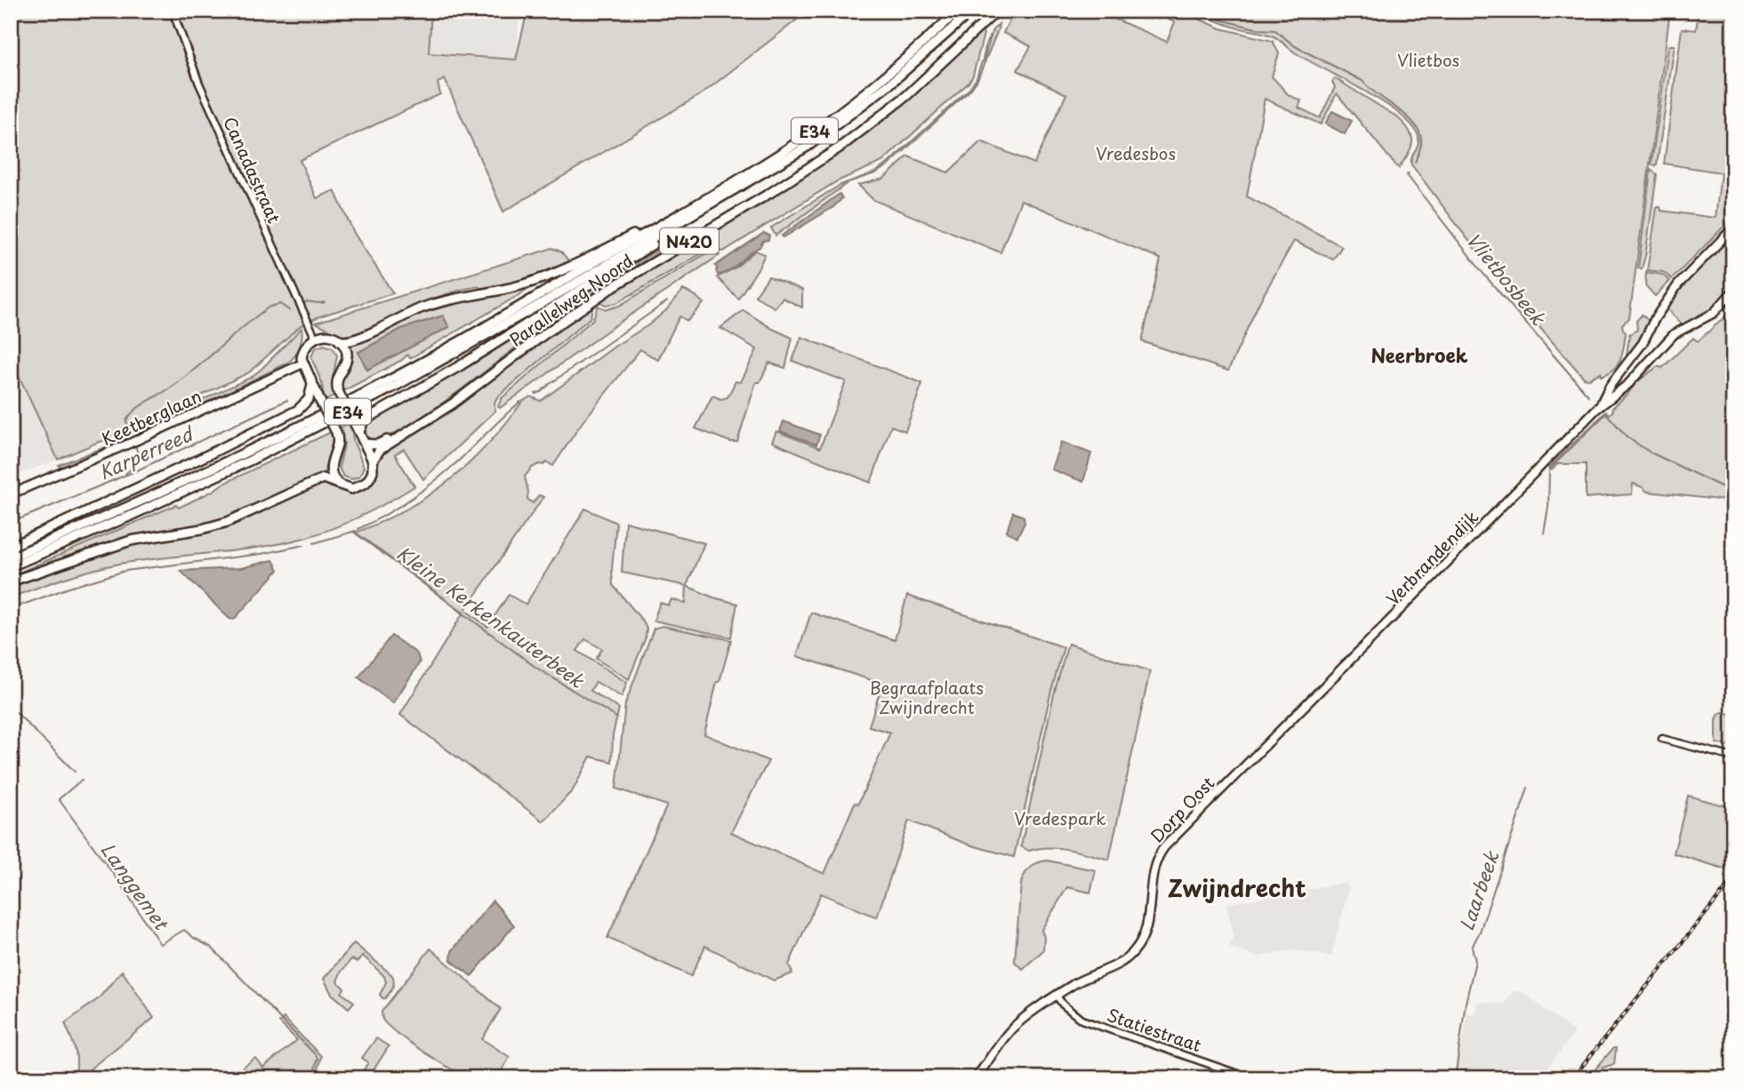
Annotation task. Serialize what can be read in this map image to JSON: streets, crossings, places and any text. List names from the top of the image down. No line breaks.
{"streets":{"highway":["E34","N420","Parallelweg Noord"],"main road":["Keetberglaan","Verbrandendijk","Dorp Oost"],"street":["Canadastraat","Statiestraat"]},"crossings":[["N420","Parallelweg Noord"],["Verbrandendijk","Dorp Oost"],["Dorp Oost","Statiestraat"]],"districts":["Neerbroek","Zwijndrecht"],"water":["Vlietbosbeek","Karperreed","Kleine Kerkenkauterbeek","Langgemet","Laarbeek"],"parks":["Vlietbos","Vredesbos","Begraafplaats Zwijndrecht","Vredespark"]}
